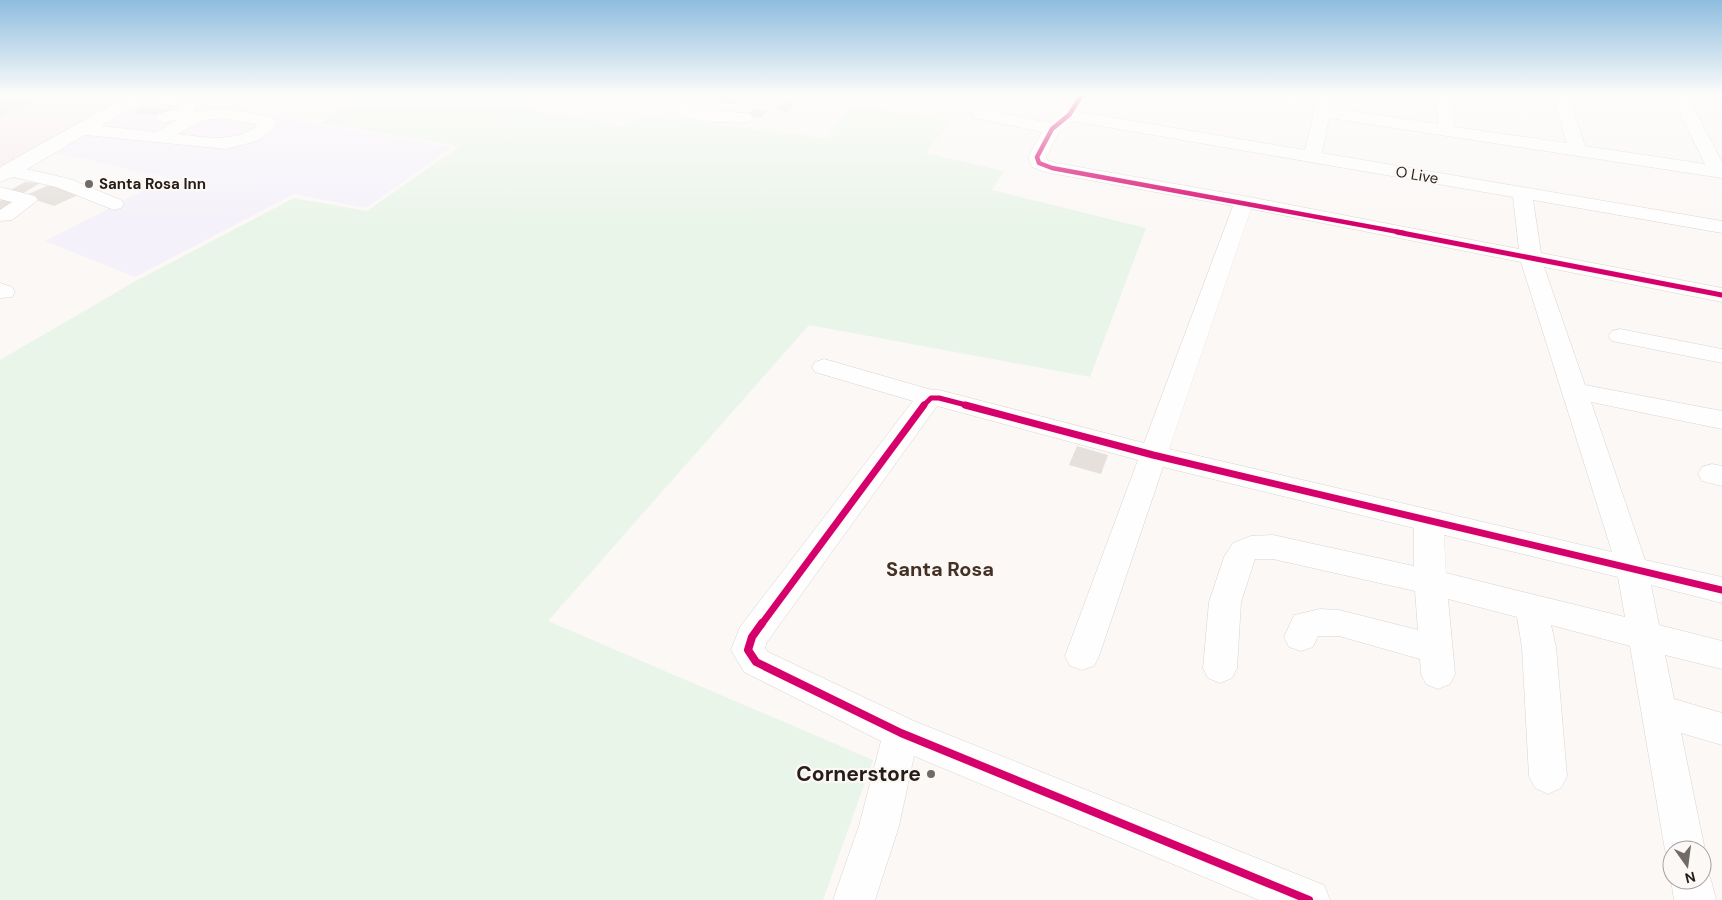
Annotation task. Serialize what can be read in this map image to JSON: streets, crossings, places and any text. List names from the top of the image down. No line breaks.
{"streets":{"street":["O Live"]},"districts":["Santa Rosa"],"places":["Santa Rosa Inn","Cornerstore"],"north":"bottom"}
